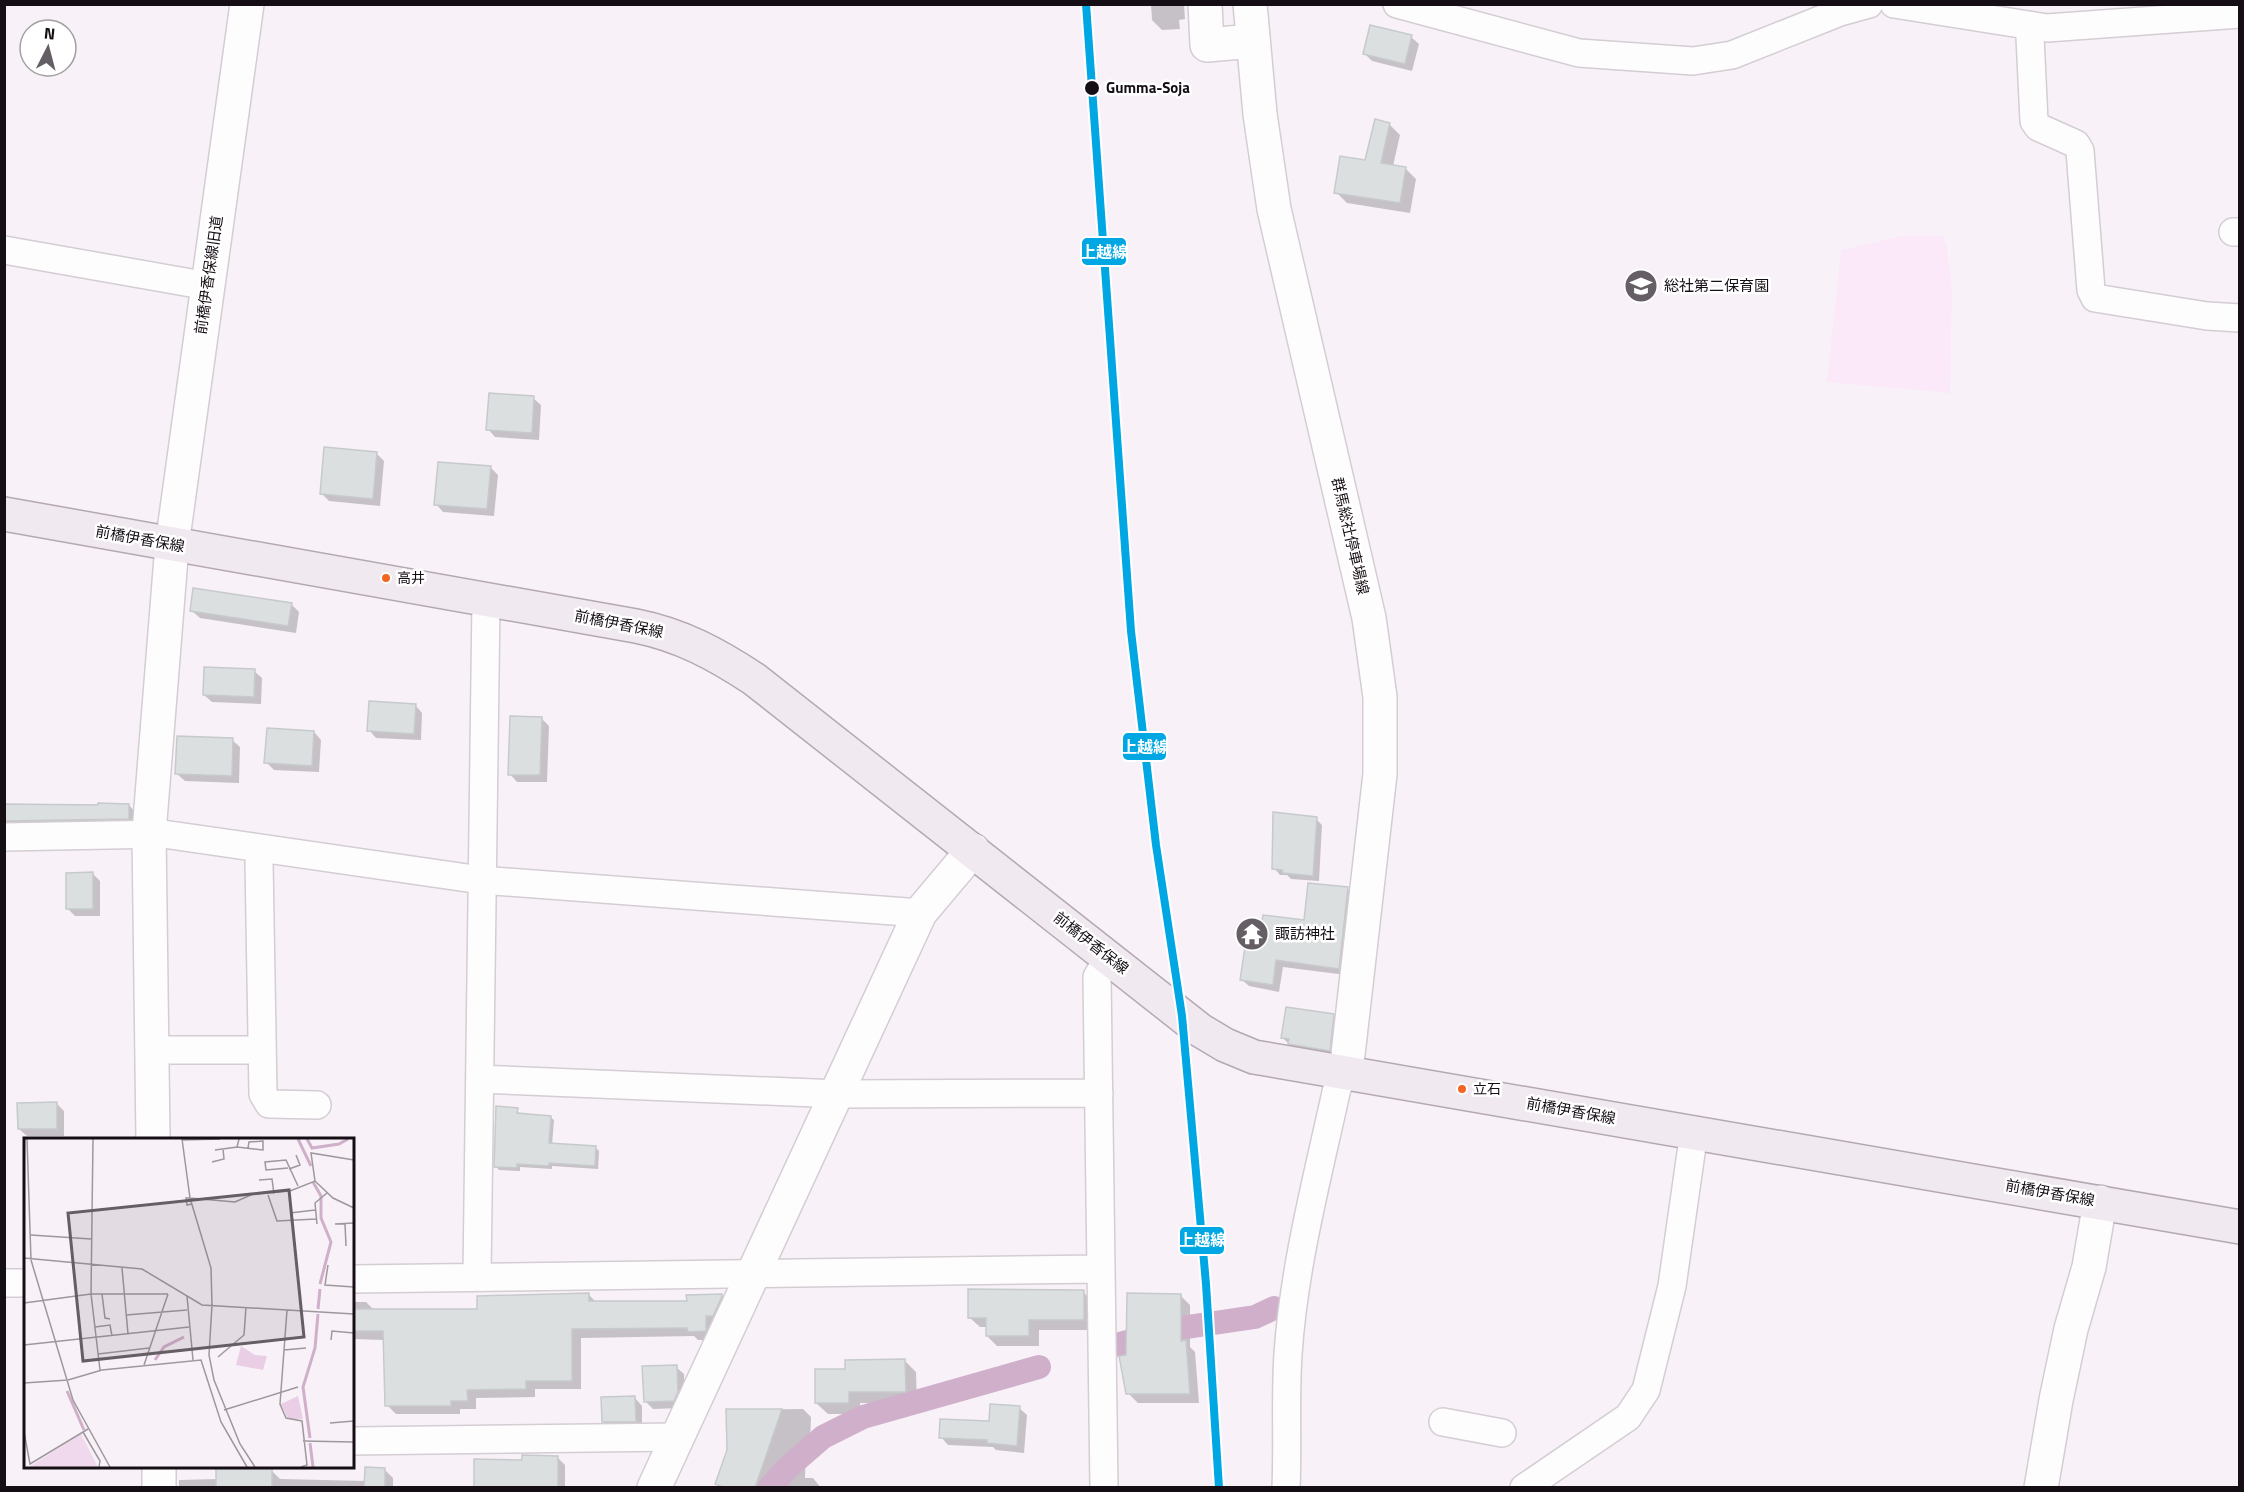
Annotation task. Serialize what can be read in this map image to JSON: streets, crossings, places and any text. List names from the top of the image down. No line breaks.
{"streets":{"main road":["前橋伊香保線"],"street":["前橋伊香保線旧道","群馬総社停車場線"]},"crossings":[["前橋伊香保線旧道","前橋伊香保線"],["群馬総社停車場線","前橋伊香保線"]],"places":{"other":["Gumma-Soja","高井","立石"],"school or university":["総社第二保育園"],"temple":["諏訪神社"]},"lines":["transit line 上越線"],"north":"top"}
